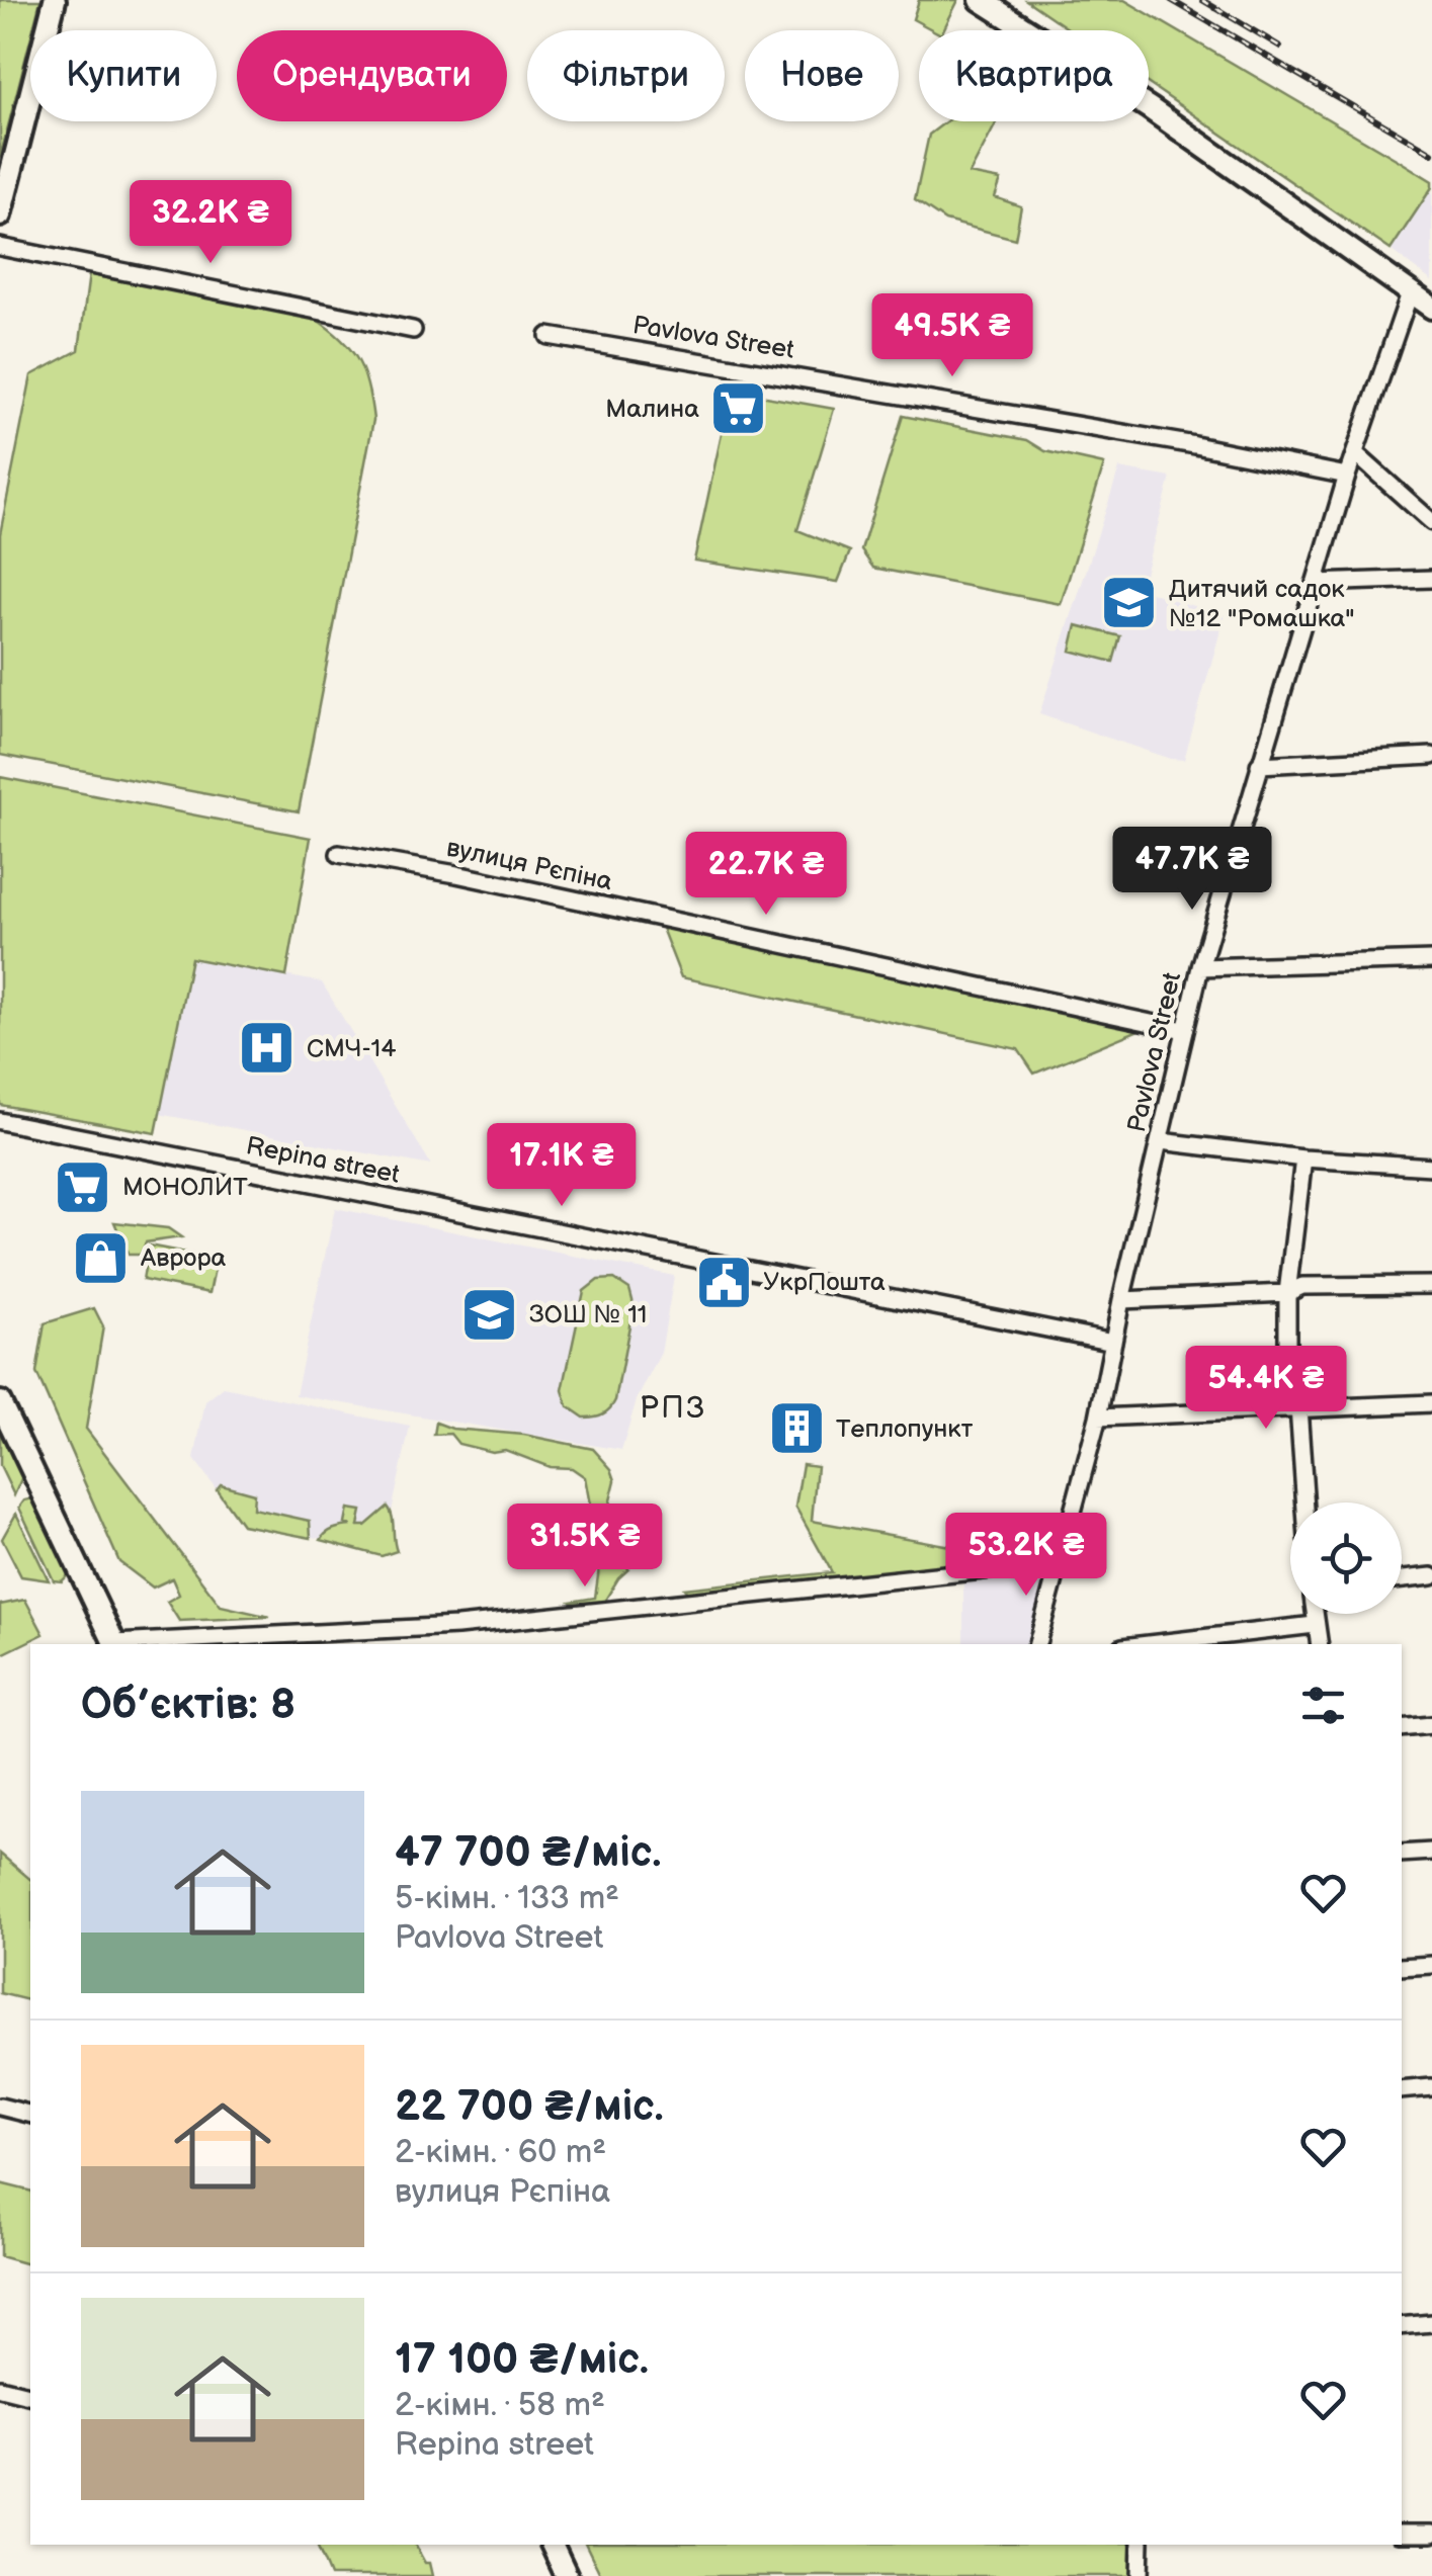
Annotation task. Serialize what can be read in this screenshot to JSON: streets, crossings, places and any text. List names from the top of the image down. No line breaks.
{"streets":{"street":["Pavlova Street","вулиця Рєпіна","Repina street"]},"crossings":[["Pavlova Street","вулиця Рєпіна"],["Pavlova Street","Repina street"]],"districts":["РПЗ"],"places":{"supermarket":["Малина","МОНОЛИТ"],"school or university":["Дитячий садок №12 \"Ромашка\"","ЗОШ № 11"],"hospital":["СМЧ-14"],"shop":["Аврора"],"public building":["УкрПошта"],"building":["Теплопункт"]},"page":{"chip":["Купити","Орендувати","Фільтри","Нове","Квартира"],"price":["32.2K ₴","49.5K ₴","47.7K ₴","22.7K ₴","17.1K ₴","54.4K ₴","31.5K ₴","53.2K ₴"],"heading":"Об’єктів: 8","list":[{"name":"47 700 ₴/міс.","note":"5-кімн. · 133 m² · Pavlova Street"},{"name":"22 700 ₴/міс.","note":"2-кімн. · 60 m² · вулиця Рєпіна"},{"name":"17 100 ₴/міс.","note":"2-кімн. · 58 m² · Repina street"}]}}
